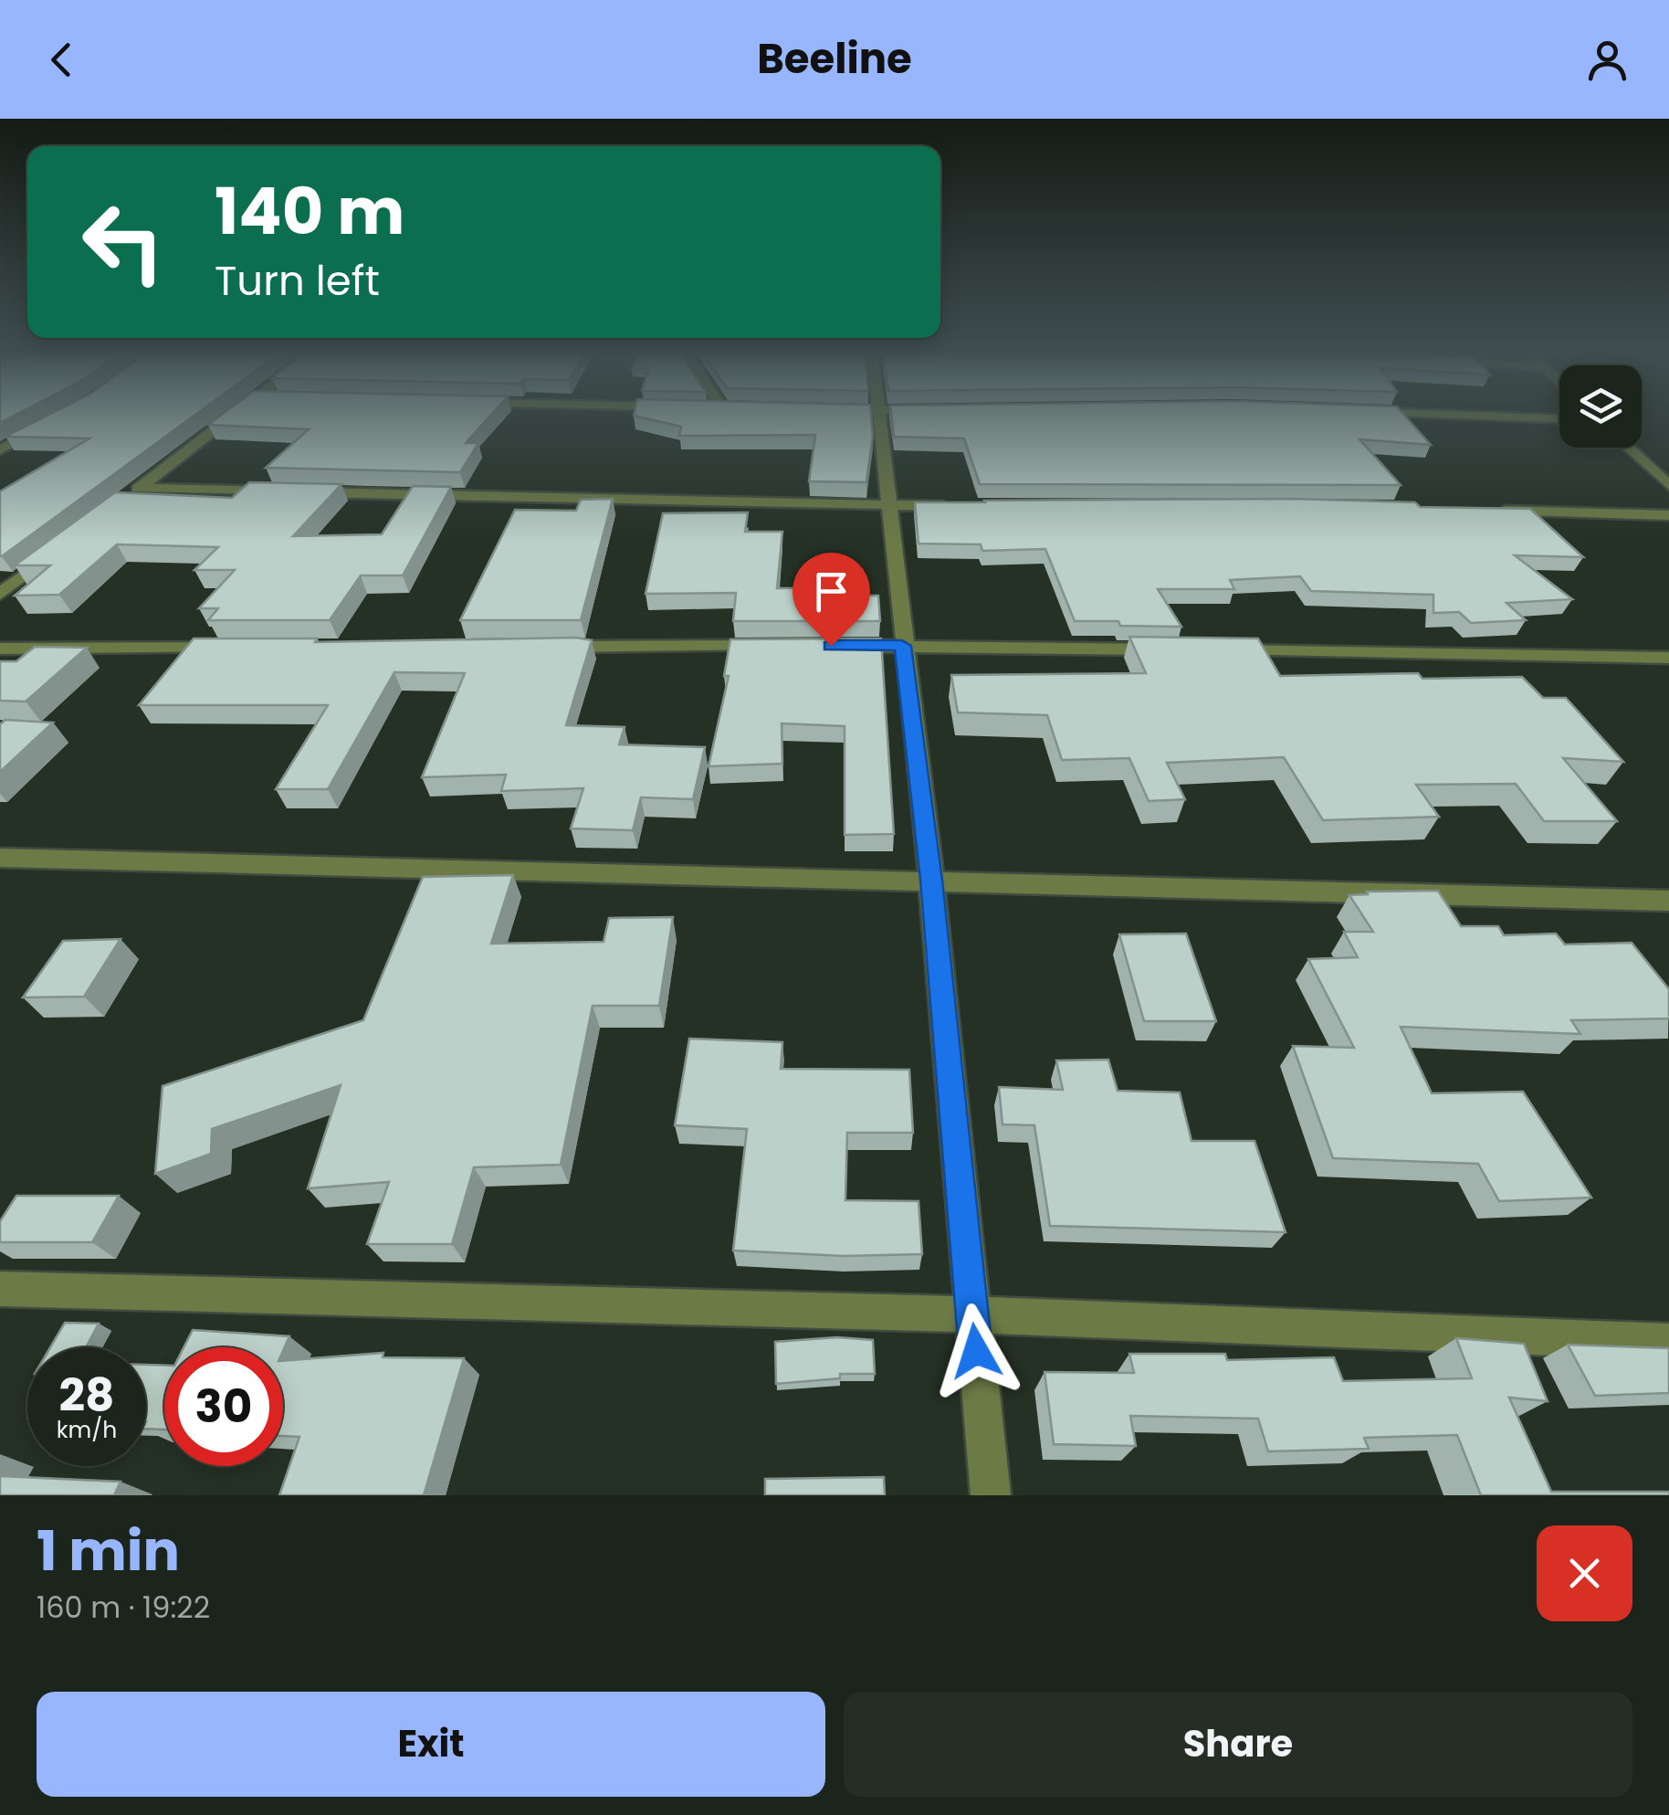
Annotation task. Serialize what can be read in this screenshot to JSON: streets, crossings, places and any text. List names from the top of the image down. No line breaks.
{"page":{"header":"Beeline","turn":["140 m","Turn left"],"speed":"28 km/h","limit":"30","heading":["1 min","160 m · 19:22"],"buttons":["Exit","Share"]}}
